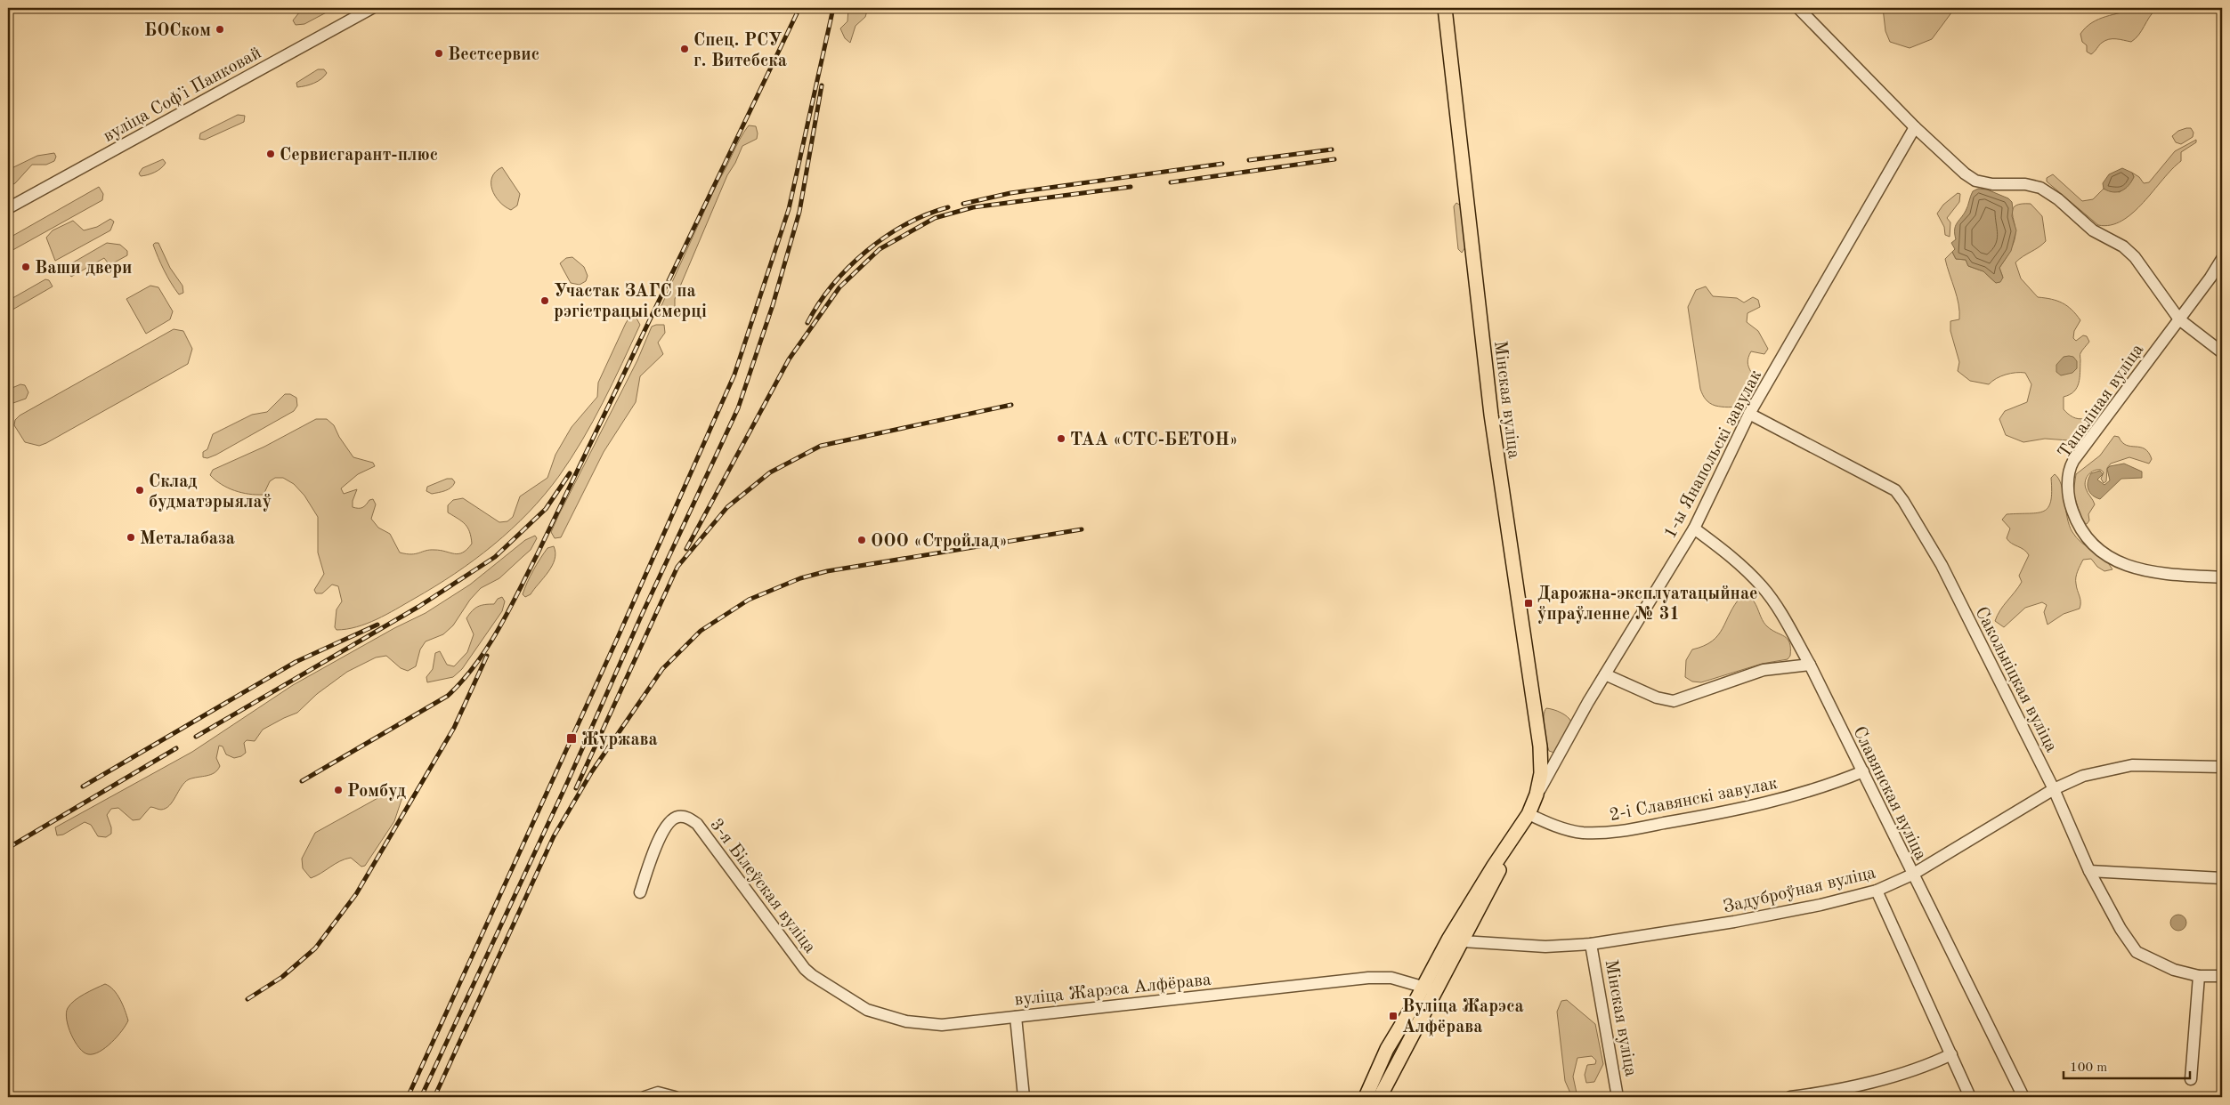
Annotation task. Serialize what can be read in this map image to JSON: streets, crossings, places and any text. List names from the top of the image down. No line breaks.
{"streets":{"main road":["Мінская вуліца"],"street":["вуліца Софʼі Панковай","Тапаліная вуліца","1-ы Янапольскі завулак","Сакольніцкая вуліца","Славянская вуліца","2-і Славянскі завулак","3-я Білеўская вуліца","Задуброўная вуліца","вуліца Жарэса Алфёрава"]},"crossings":[["Мінская вуліца","1-ы Янапольскі завулак"],["Мінская вуліца","2-і Славянскі завулак"],["Мінская вуліца","Задуброўная вуліца"],["1-ы Янапольскі завулак","Сакольніцкая вуліца"],["1-ы Янапольскі завулак","Славянская вуліца"],["Сакольніцкая вуліца","Задуброўная вуліца"],["Славянская вуліца","2-і Славянскі завулак"],["Славянская вуліца","Задуброўная вуліца"],["3-я Білеўская вуліца","вуліца Жарэса Алфёрава"]],"places":{"other":["БОСком","Спец. РСУ г. Витебска","Вестсервис","Сервисгарант-плюс","Ваши двери","Участак ЗАГС па рэгістрацыі смерці","ТАА «СТС-БЕТОН»","Склад будматэрыялаў","Металабаза","ООО «Стройлад»","Ромбуд"],"transit":["Дарожна-эксплуатацыйнае ўпраўленне № 31","Журжава","Вуліца Жарэса Алфёрава"]},"scale_bar":"100 m"}
